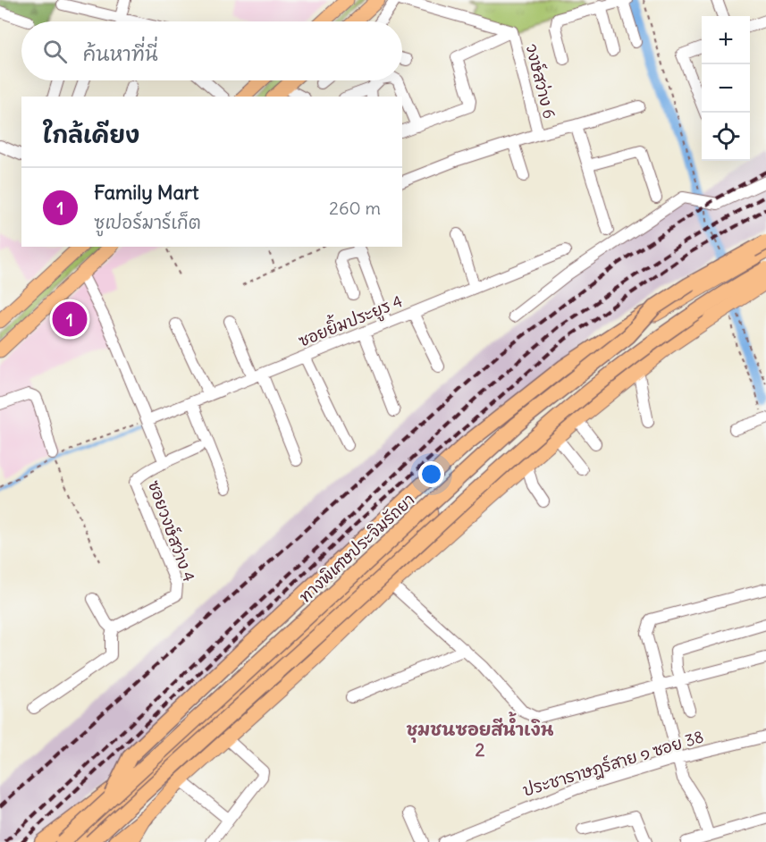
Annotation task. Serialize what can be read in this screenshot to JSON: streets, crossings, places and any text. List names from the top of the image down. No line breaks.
{"streets":{"highway":["ทางพิเศษประจิมรัถยา"],"street":["วงษ์สว่าง 6","ซอยยิ้มประยูร 4","ซอยวงษ์สว่าง 4","ประชาราษฎร์สาย ๑ ซอย 38"]},"crossings":[["ซอยยิ้มประยูร 4","ซอยวงษ์สว่าง 4"]],"districts":["ชุมชนซอยสีน้ำเงิน 2"],"page":{"map_buttons":["+","−"],"search":"ค้นหาที่นี่","heading":"ใกล้เคียง","list":[{"mark":"1","name":"Family Mart","note":"ซูเปอร์มาร์เก็ต","value":"260 m"}],"pins":"1"}}
